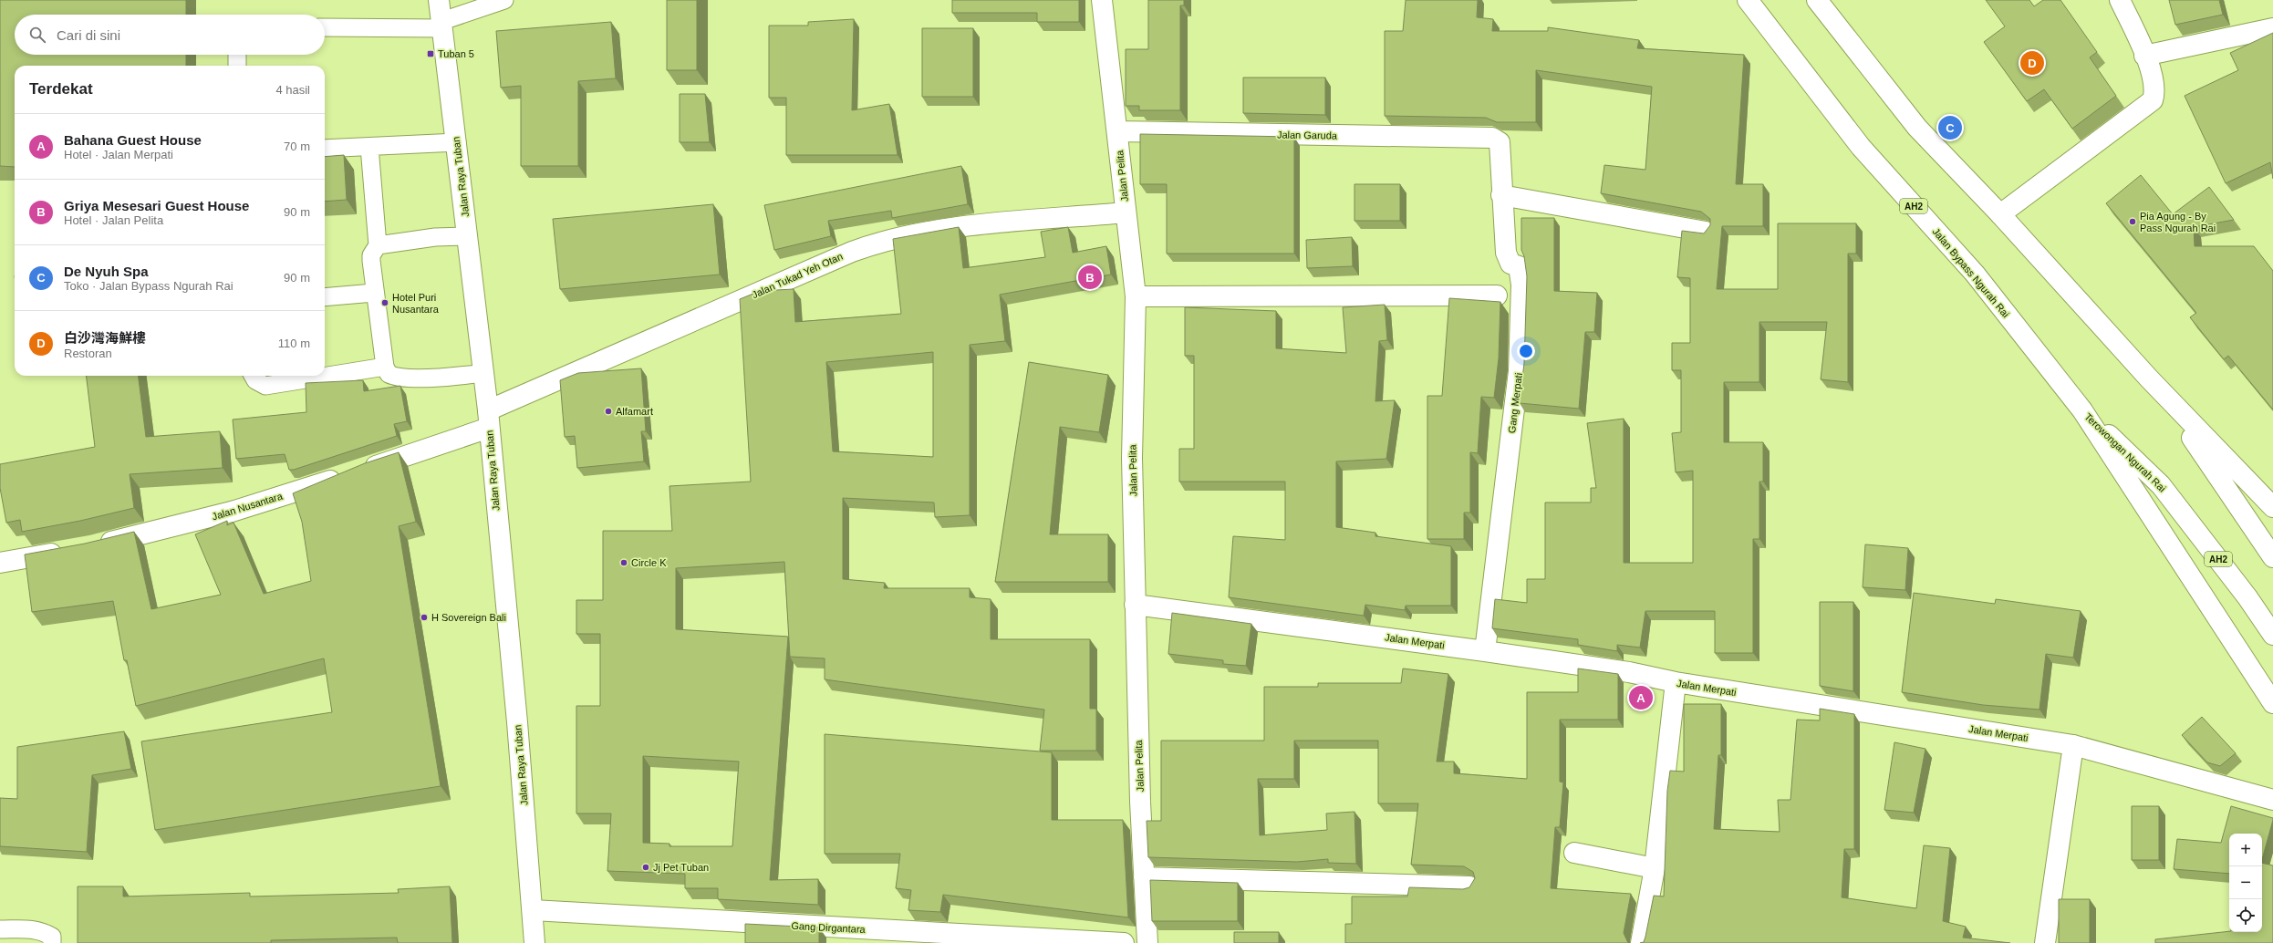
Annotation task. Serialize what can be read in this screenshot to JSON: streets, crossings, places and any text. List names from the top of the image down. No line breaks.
{"streets":{"main road":["Jalan Garuda","Jalan Pelita","Jalan Raya Tuban","AH2","Jalan Bypass Ngurah Rai","Jalan Tukad Yeh Otan","Gang Merpati","Terowongan Ngurah Rai","Jalan Nusantara","Jalan Merpati","Gang Dirgantara"]},"crossings":[["Jalan Garuda","Jalan Pelita"],["Jalan Garuda","Gang Merpati"],["Jalan Pelita","Jalan Tukad Yeh Otan"],["Jalan Pelita","Jalan Merpati"],["Jalan Raya Tuban","Jalan Tukad Yeh Otan"],["Jalan Raya Tuban","Jalan Nusantara"],["Jalan Raya Tuban","Gang Dirgantara"],["Jalan Bypass Ngurah Rai","Terowongan Ngurah Rai"],["Jalan Tukad Yeh Otan","Jalan Nusantara"],["Gang Merpati","Jalan Merpati"]],"places":{"transit":["Tuban 5"],"other":["Pia Agung - By Pass Ngurah Rai","Hotel Puri Nusantara","Alfamart","Circle K","H Sovereign Bali","Jj Pet Tuban"]},"page":{"search":"Cari di sini","pins":["D","C","B","A"],"heading":["Terdekat","4 hasil"],"list":[{"mark":"A","name":"Bahana Guest House","note":"Hotel · Jalan Merpati","value":"70 m"},{"mark":"B","name":"Griya Mesesari Guest House","note":"Hotel · Jalan Pelita","value":"90 m"},{"mark":"C","name":"De Nyuh Spa","note":"Toko · Jalan Bypass Ngurah Rai","value":"90 m"},{"mark":"D","name":"白沙灣海鮮樓","note":"Restoran","value":"110 m"}],"map_buttons":["+","−"]}}
